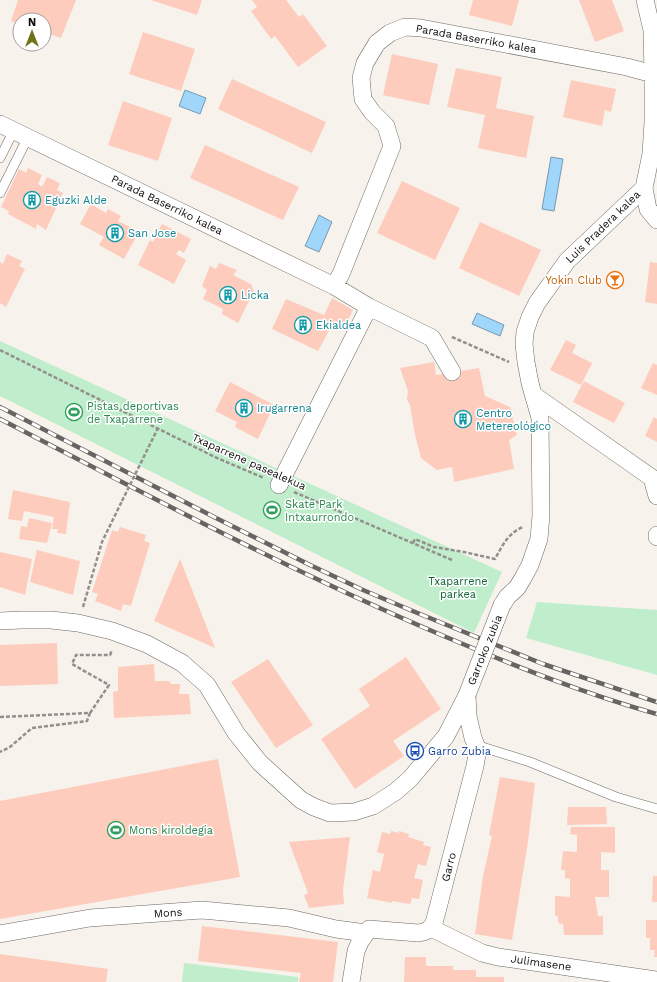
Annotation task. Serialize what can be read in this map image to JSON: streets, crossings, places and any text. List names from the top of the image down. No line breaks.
{"streets":{"street":["Parada Baserriko kalea","Luis Pradera kalea","Garroko zubia","Garro","Mons","Julimasene"],"path":["Txaparrene pasealekua"]},"crossings":[["Parada Baserriko kalea","Luis Pradera kalea"],["Luis Pradera kalea","Garroko zubia"],["Garroko zubia","Garro"],["Garro","Julimasene"]],"parks":["Txaparrene parkea"],"places":{"building":["Eguzki Alde","San Jose","Licka","Ekialdea","Irugarrena","Centro Metereológico"],"bar":["Yokin Club"],"sports":["Pistas deportivas de Txaparrene","Skate Park Intxaurrondo","Mons kiroldegia"],"bus stop":["Garro Zubia"]},"north":"top"}
